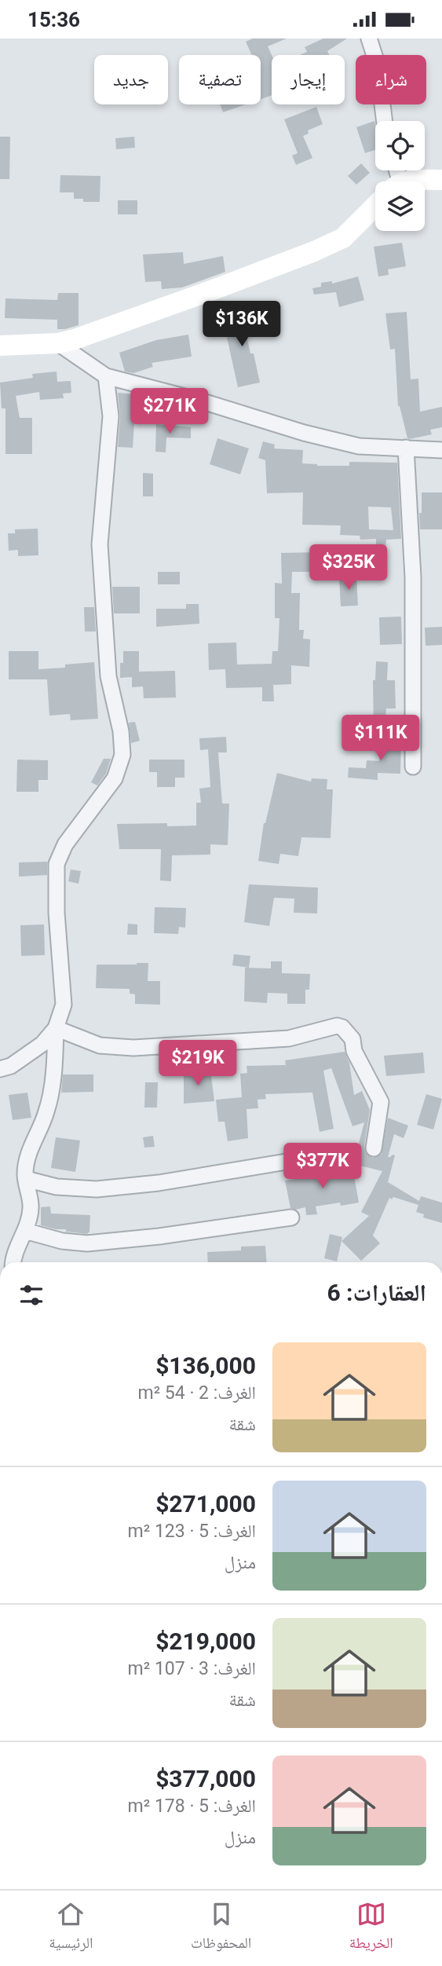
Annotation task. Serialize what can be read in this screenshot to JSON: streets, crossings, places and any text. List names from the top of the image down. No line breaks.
{"page":{"status":"15:36","chip":["شراء","إيجار","تصفية","جديد"],"price":["$136K","$271K","$325K","$111K","$219K","$377K"],"heading":"العقارات: 6","list":[{"name":"$136,000","note":"الغرف: 2 · 54 m² · شقة"},{"name":"$271,000","note":"الغرف: 5 · 123 m² · منزل"},{"name":"$219,000","note":"الغرف: 3 · 107 m² · شقة"},{"name":"$377,000","note":"الغرف: 5 · 178 m² · منزل"}],"tabs":["الخريطة","المحفوظات","الرئيسية"]}}
